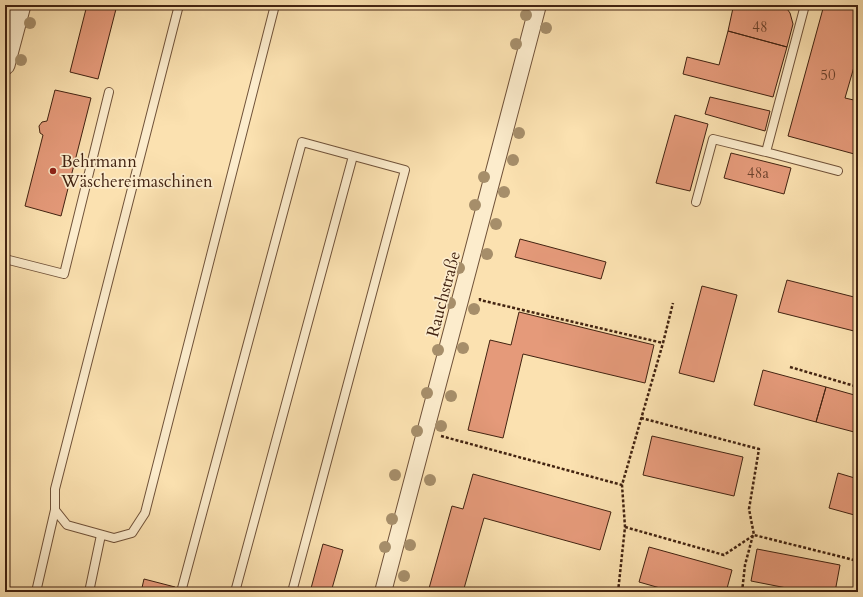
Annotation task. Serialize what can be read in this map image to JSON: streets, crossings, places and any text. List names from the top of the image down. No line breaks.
{"streets":{"street":["Rauchstraße"]},"places":["Behrmann Wäschereimaschinen"],"house_numbers":["48","50","48a"]}
